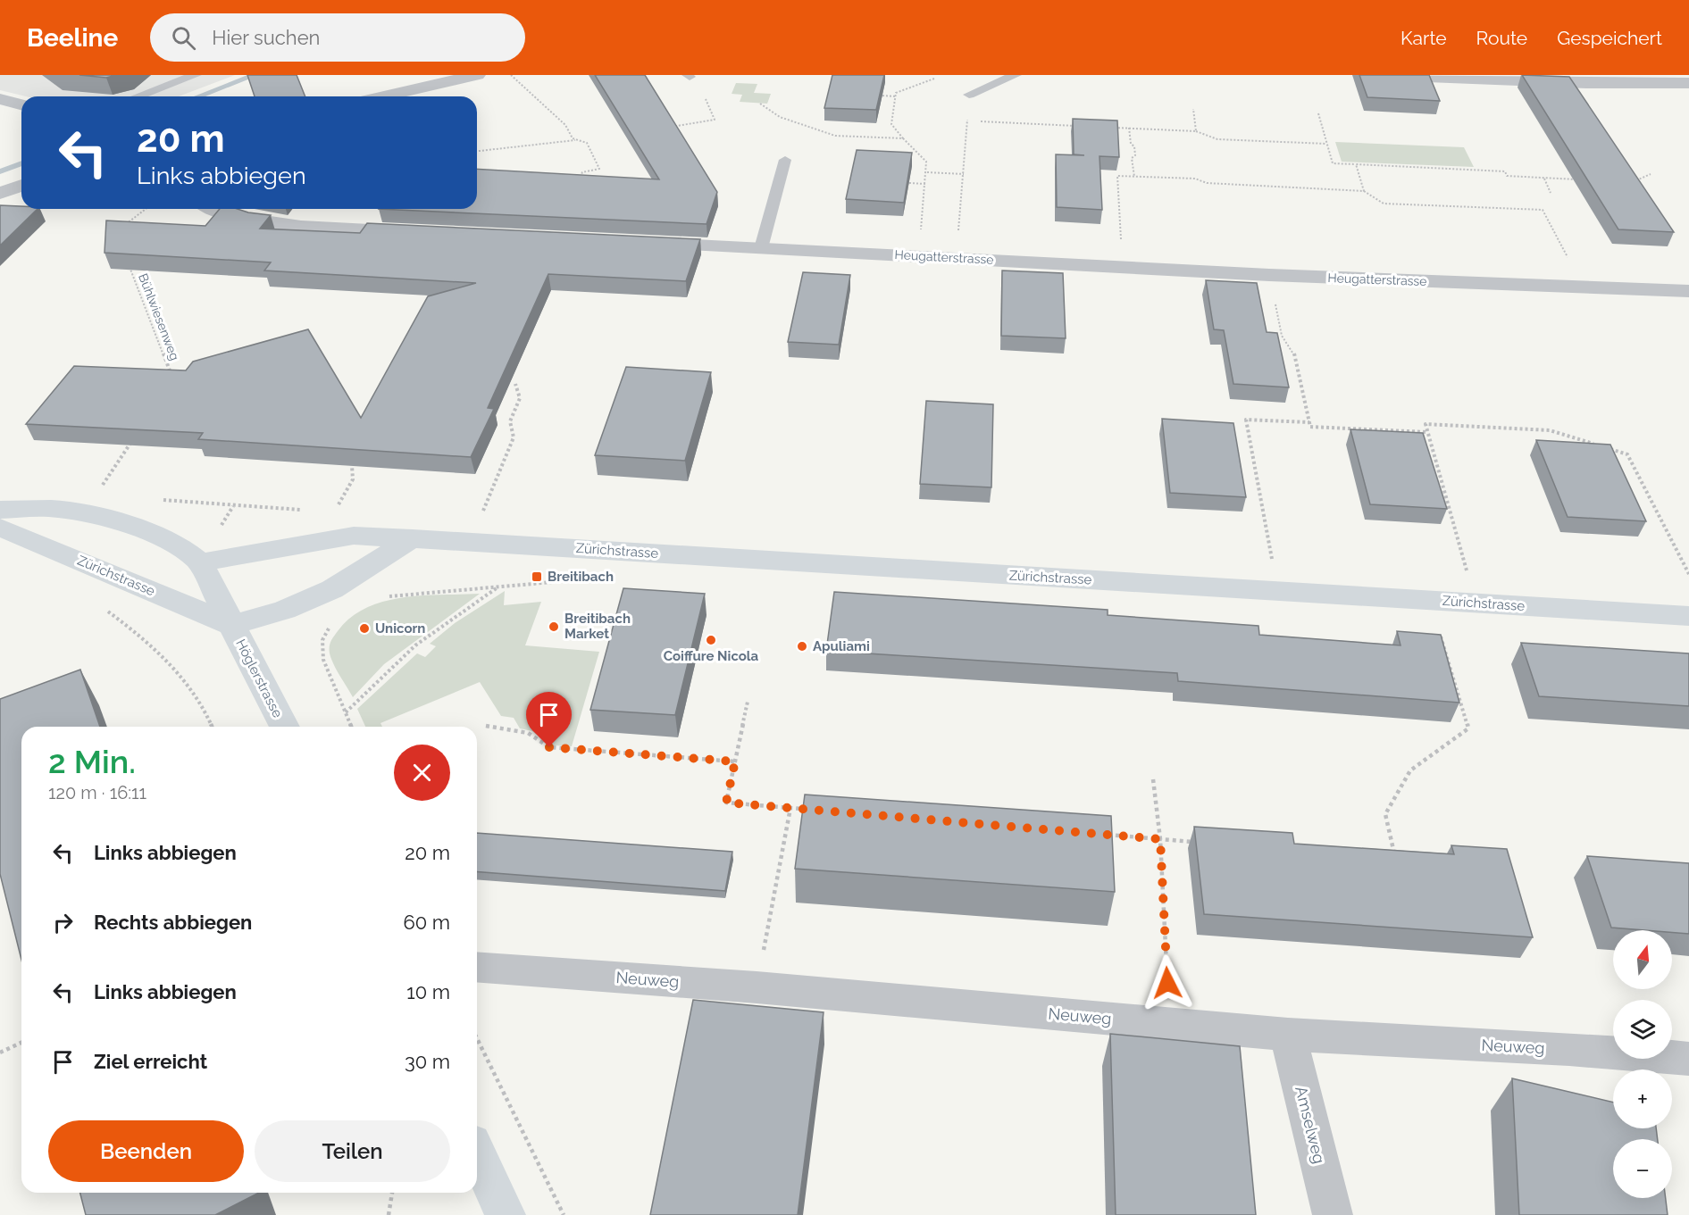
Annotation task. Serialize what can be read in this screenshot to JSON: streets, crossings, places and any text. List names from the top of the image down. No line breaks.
{"streets":{"street":["Heugatterstrasse","Zürichstrasse","Höglerstrasse","Neuweg","Amselweg"],"path":["Bühlwiesenweg"]},"crossings":[["Zürichstrasse","Höglerstrasse"],["Neuweg","Amselweg"]],"places":{"transit":["Breitibach"],"other":["Breitibach Market","Unicorn","Coiffure Nicola","Apuliami"]},"north":"top","page":{"header":"Beeline","search":"Hier suchen","nav":["Karte","Route","Gespeichert"],"turn":["20 m","Links abbiegen"],"heading":["2 Min.","120 m · 16:11"],"list":[{"name":"Links abbiegen","value":"20 m"},{"name":"Rechts abbiegen","value":"60 m"},{"name":"Links abbiegen","value":"10 m"},{"name":"Ziel erreicht","value":"30 m"}],"map_buttons":["+","−"],"buttons":["Beenden","Teilen"]}}
